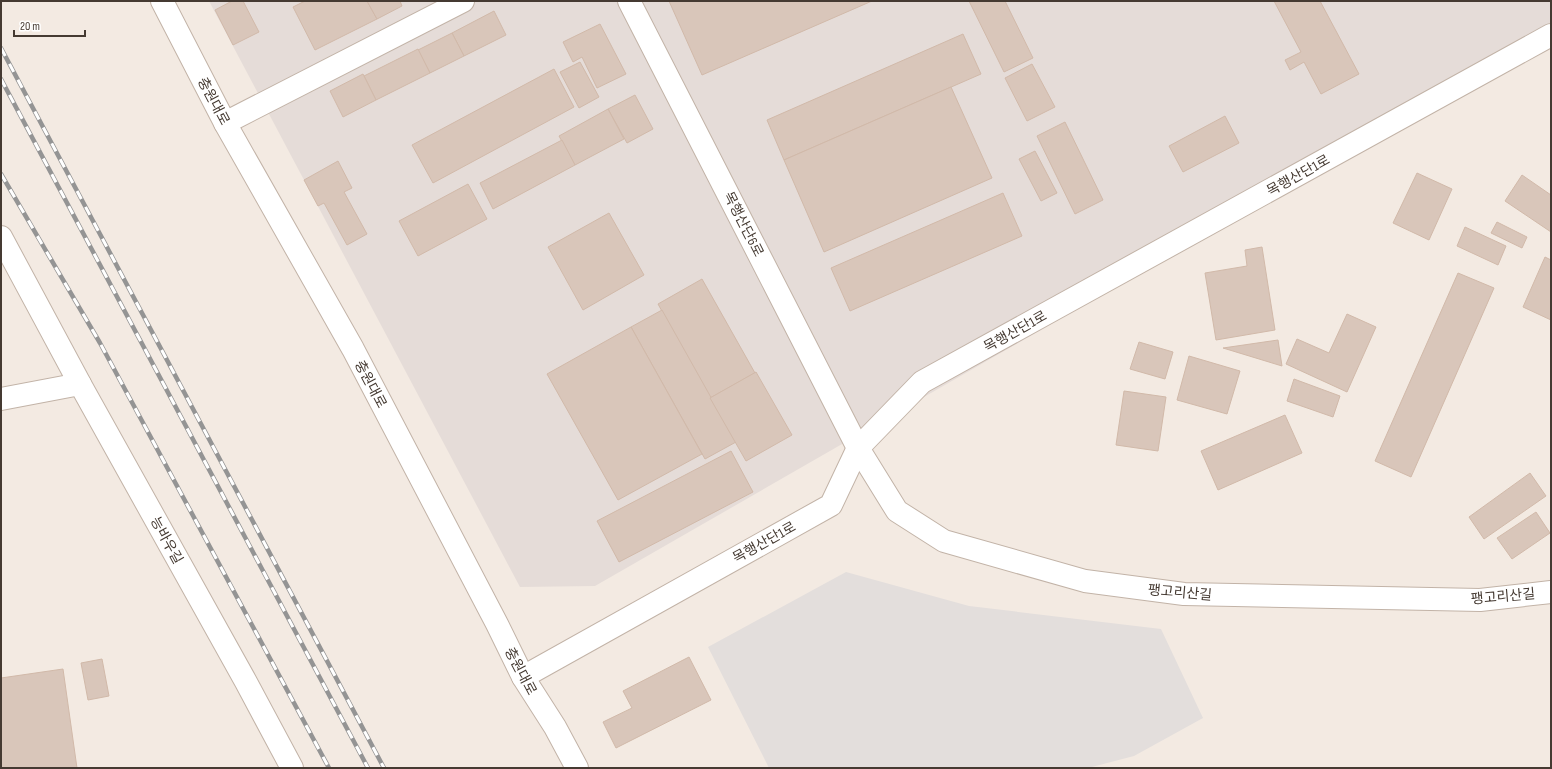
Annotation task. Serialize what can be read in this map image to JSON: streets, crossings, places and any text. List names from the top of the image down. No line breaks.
{"streets":{"street":["충원대로","목행산단1로","목행산단6로","능바우길","팽고리산길"]},"crossings":[["충원대로","목행산단1로"],["목행산단1로","목행산단6로"],["목행산단1로","팽고리산길"],["목행산단6로","팽고리산길"]],"scale_bar":"20 m"}
